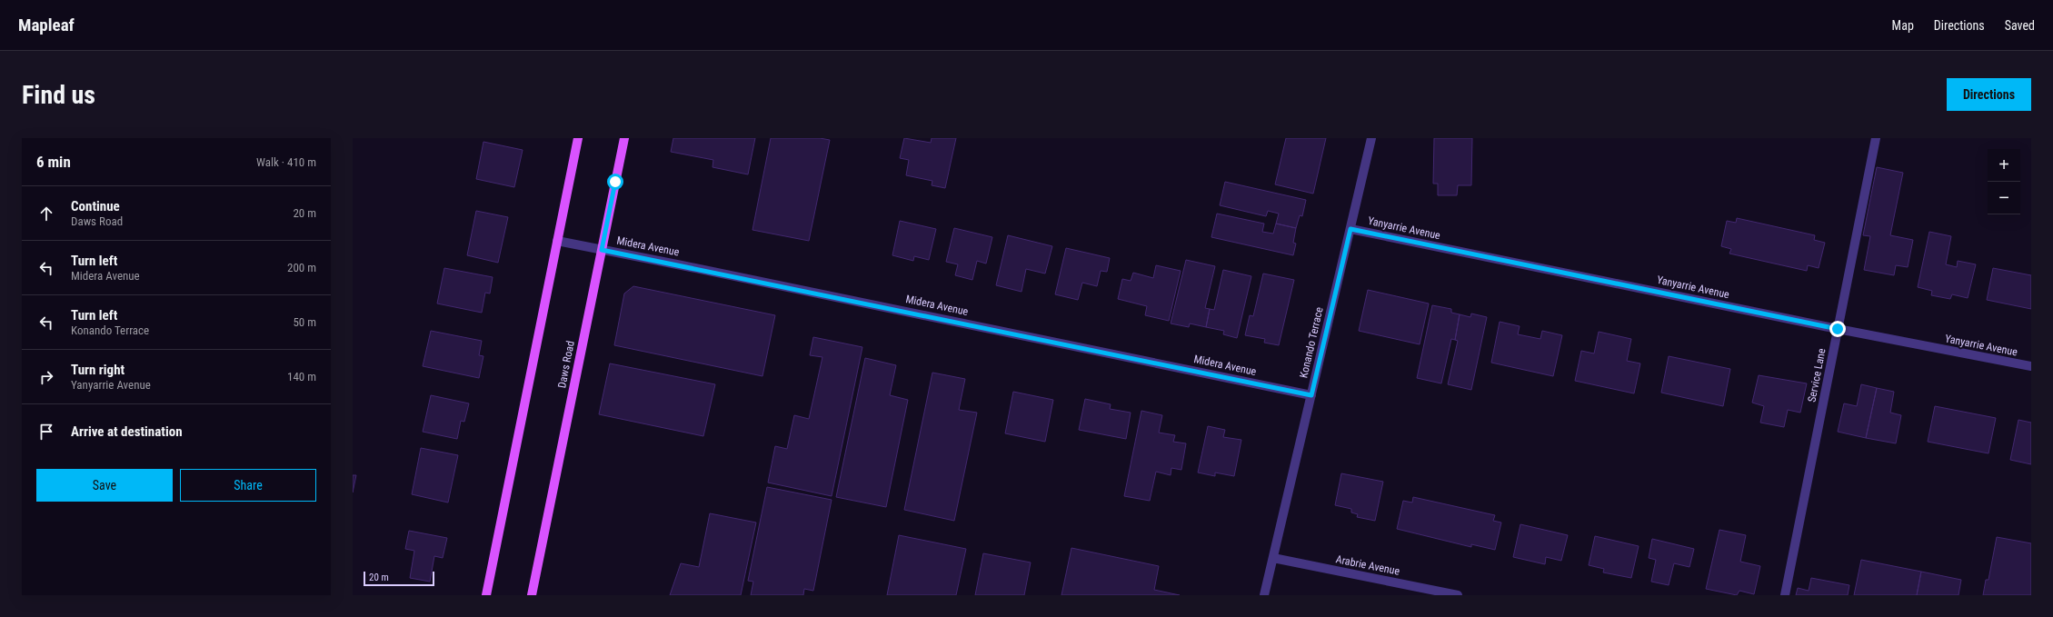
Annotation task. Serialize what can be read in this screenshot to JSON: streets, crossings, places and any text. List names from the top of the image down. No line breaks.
{"streets":{"main road":["Daws Road"],"street":["Yanyarrie Avenue","Midera Avenue","Konando Terrace","Service Lane","Arabrie Avenue"]},"crossings":[["Yanyarrie Avenue","Konando Terrace"],["Yanyarrie Avenue","Service Lane"],["Midera Avenue","Konando Terrace"],["Midera Avenue","Daws Road"],["Konando Terrace","Arabrie Avenue"]],"scale_bar":"20 m","page":{"header":"Mapleaf","nav":["Map","Directions","Saved"],"buttons":["Directions",["Save","Share"]],"title":"Find us","heading":["6 min","Walk · 410 m"],"map_buttons":["+","−"],"list":[["Continue","Daws Road","20 m"],["Turn left","Midera Avenue","200 m"],["Turn left","Konando Terrace","50 m"],["Turn right","Yanyarrie Avenue","140 m"],"Arrive at destination"],"scale":"20 m"}}
